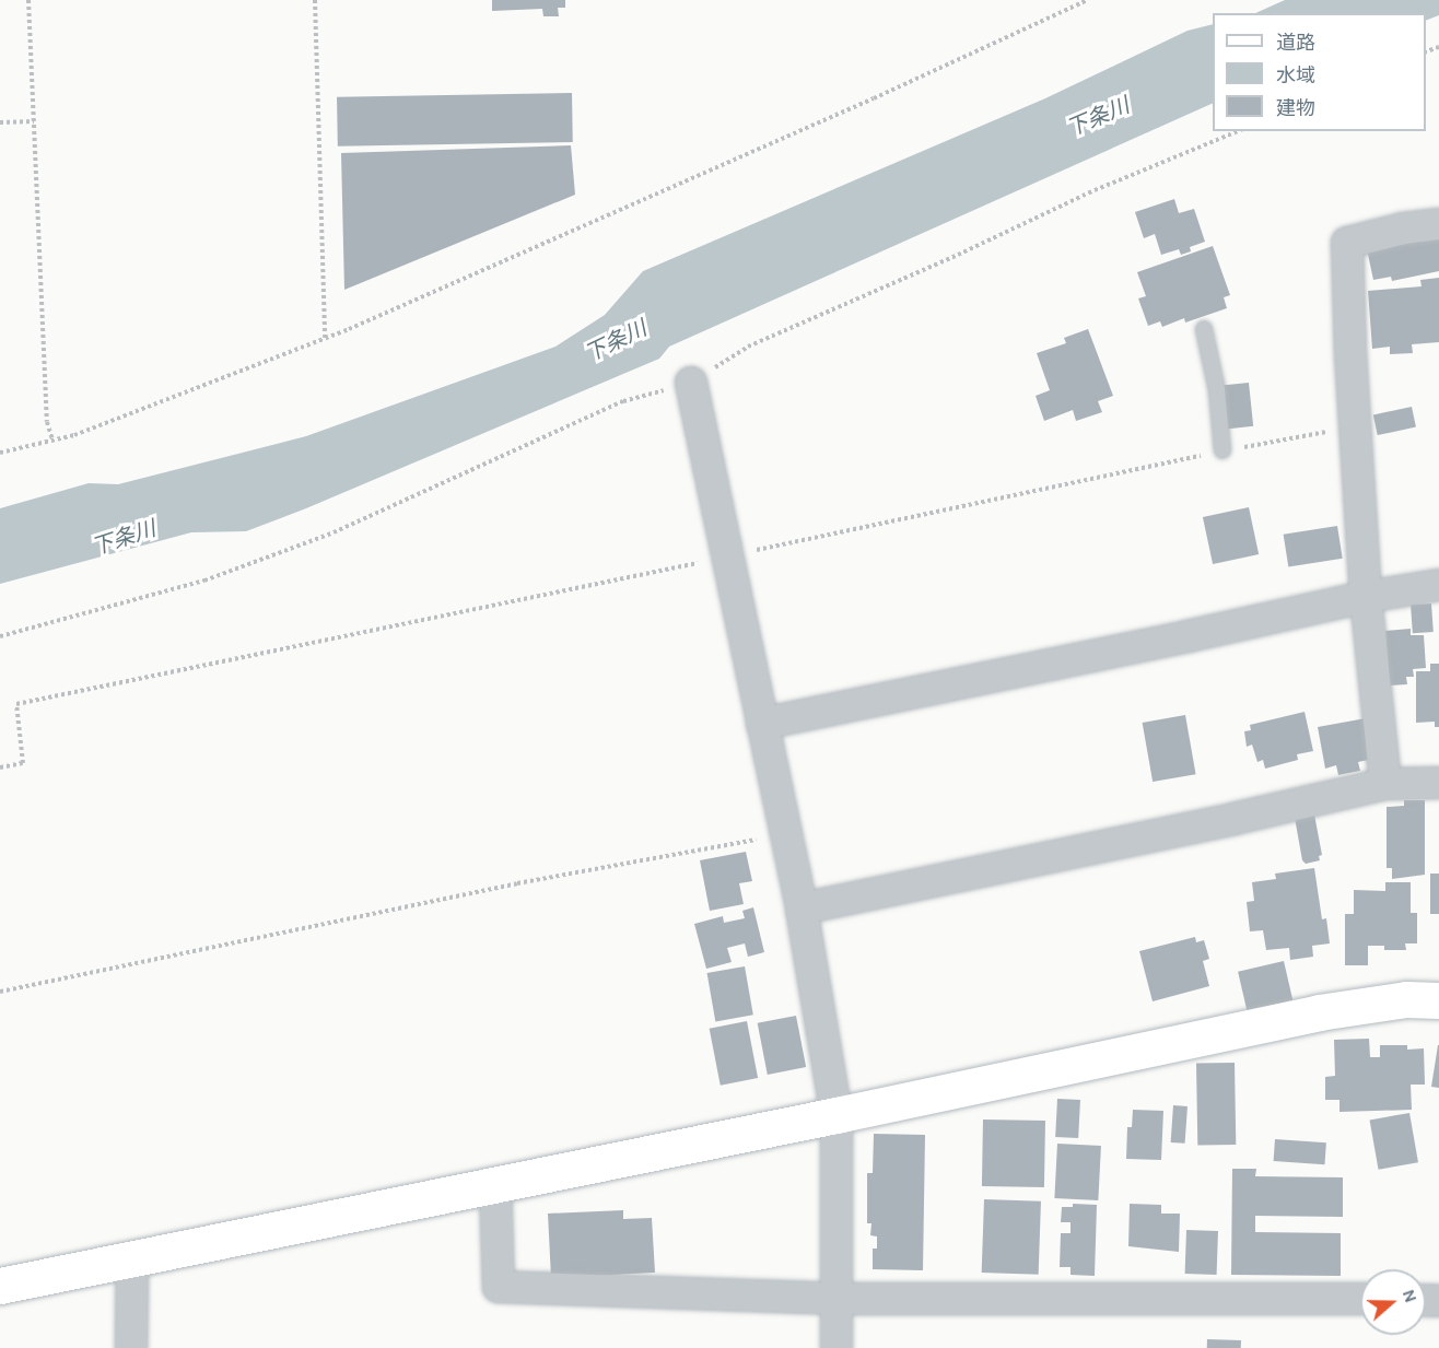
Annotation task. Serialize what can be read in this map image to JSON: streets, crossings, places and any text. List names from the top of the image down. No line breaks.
{"water":["下条川"],"legend":["道路","水域","建物"],"north":"right"}
